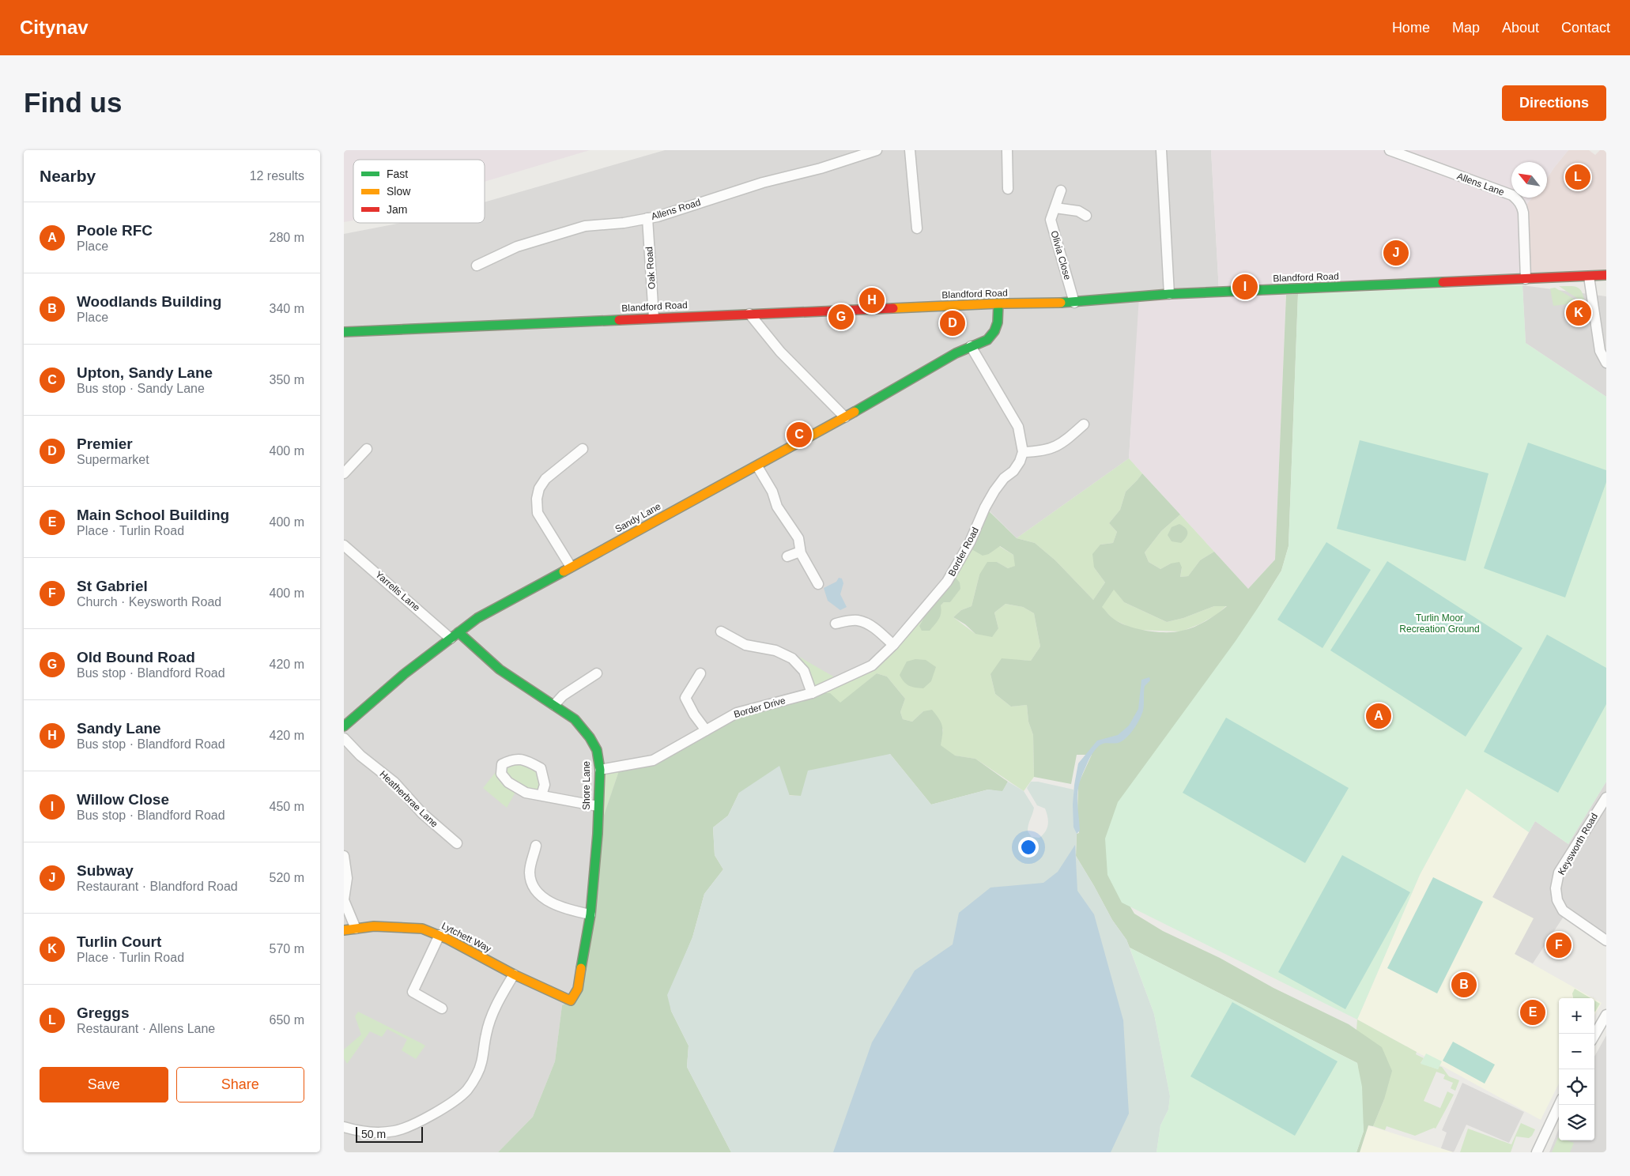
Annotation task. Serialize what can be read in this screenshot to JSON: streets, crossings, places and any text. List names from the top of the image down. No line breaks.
{"streets":{"street":["Allens Lane","Allens Road","Olivia Close","Oak Road","Blandford Road","Sandy Lane","Border Road","Yarrells Lane","Border Drive","Shore Lane","Heatherbrae Lane","Keysworth Road","Lytchett Way"]},"crossings":[["Allens Lane","Blandford Road"],["Allens Road","Oak Road"],["Olivia Close","Blandford Road"],["Oak Road","Blandford Road"],["Blandford Road","Sandy Lane"],["Sandy Lane","Yarrells Lane"],["Sandy Lane","Shore Lane"],["Border Road","Border Drive"],["Yarrells Lane","Shore Lane"],["Border Drive","Shore Lane"],["Shore Lane","Lytchett Way"]],"parks":["Turlin Moor Recreation Ground"],"legend":["Fast","Slow","Jam"],"scale_bar":"50 m","north":"top left","page":{"header":"Citynav","nav":["Home","Map","About","Contact"],"buttons":["Directions",["Save","Share"]],"title":"Find us","heading":["Nearby","12 results"],"pins":["L","J","I","H","K","G","D","C","A","F","B","E"],"list":[{"mark":"A","name":"Poole RFC","note":"Place","value":"280 m"},{"mark":"B","name":"Woodlands Building","note":"Place","value":"340 m"},{"mark":"C","name":"Upton, Sandy Lane","note":"Bus stop · Sandy Lane","value":"350 m"},{"mark":"D","name":"Premier","note":"Supermarket","value":"400 m"},{"mark":"E","name":"Main School Building","note":"Place · Turlin Road","value":"400 m"},{"mark":"F","name":"St Gabriel","note":"Church · Keysworth Road","value":"400 m"},{"mark":"G","name":"Old Bound Road","note":"Bus stop · Blandford Road","value":"420 m"},{"mark":"H","name":"Sandy Lane","note":"Bus stop · Blandford Road","value":"420 m"},{"mark":"I","name":"Willow Close","note":"Bus stop · Blandford Road","value":"450 m"},{"mark":"J","name":"Subway","note":"Restaurant · Blandford Road","value":"520 m"},{"mark":"K","name":"Turlin Court","note":"Place · Turlin Road","value":"570 m"},{"mark":"L","name":"Greggs","note":"Restaurant · Allens Lane","value":"650 m"}],"map_buttons":["+","−"],"scale":"50 m"}}
